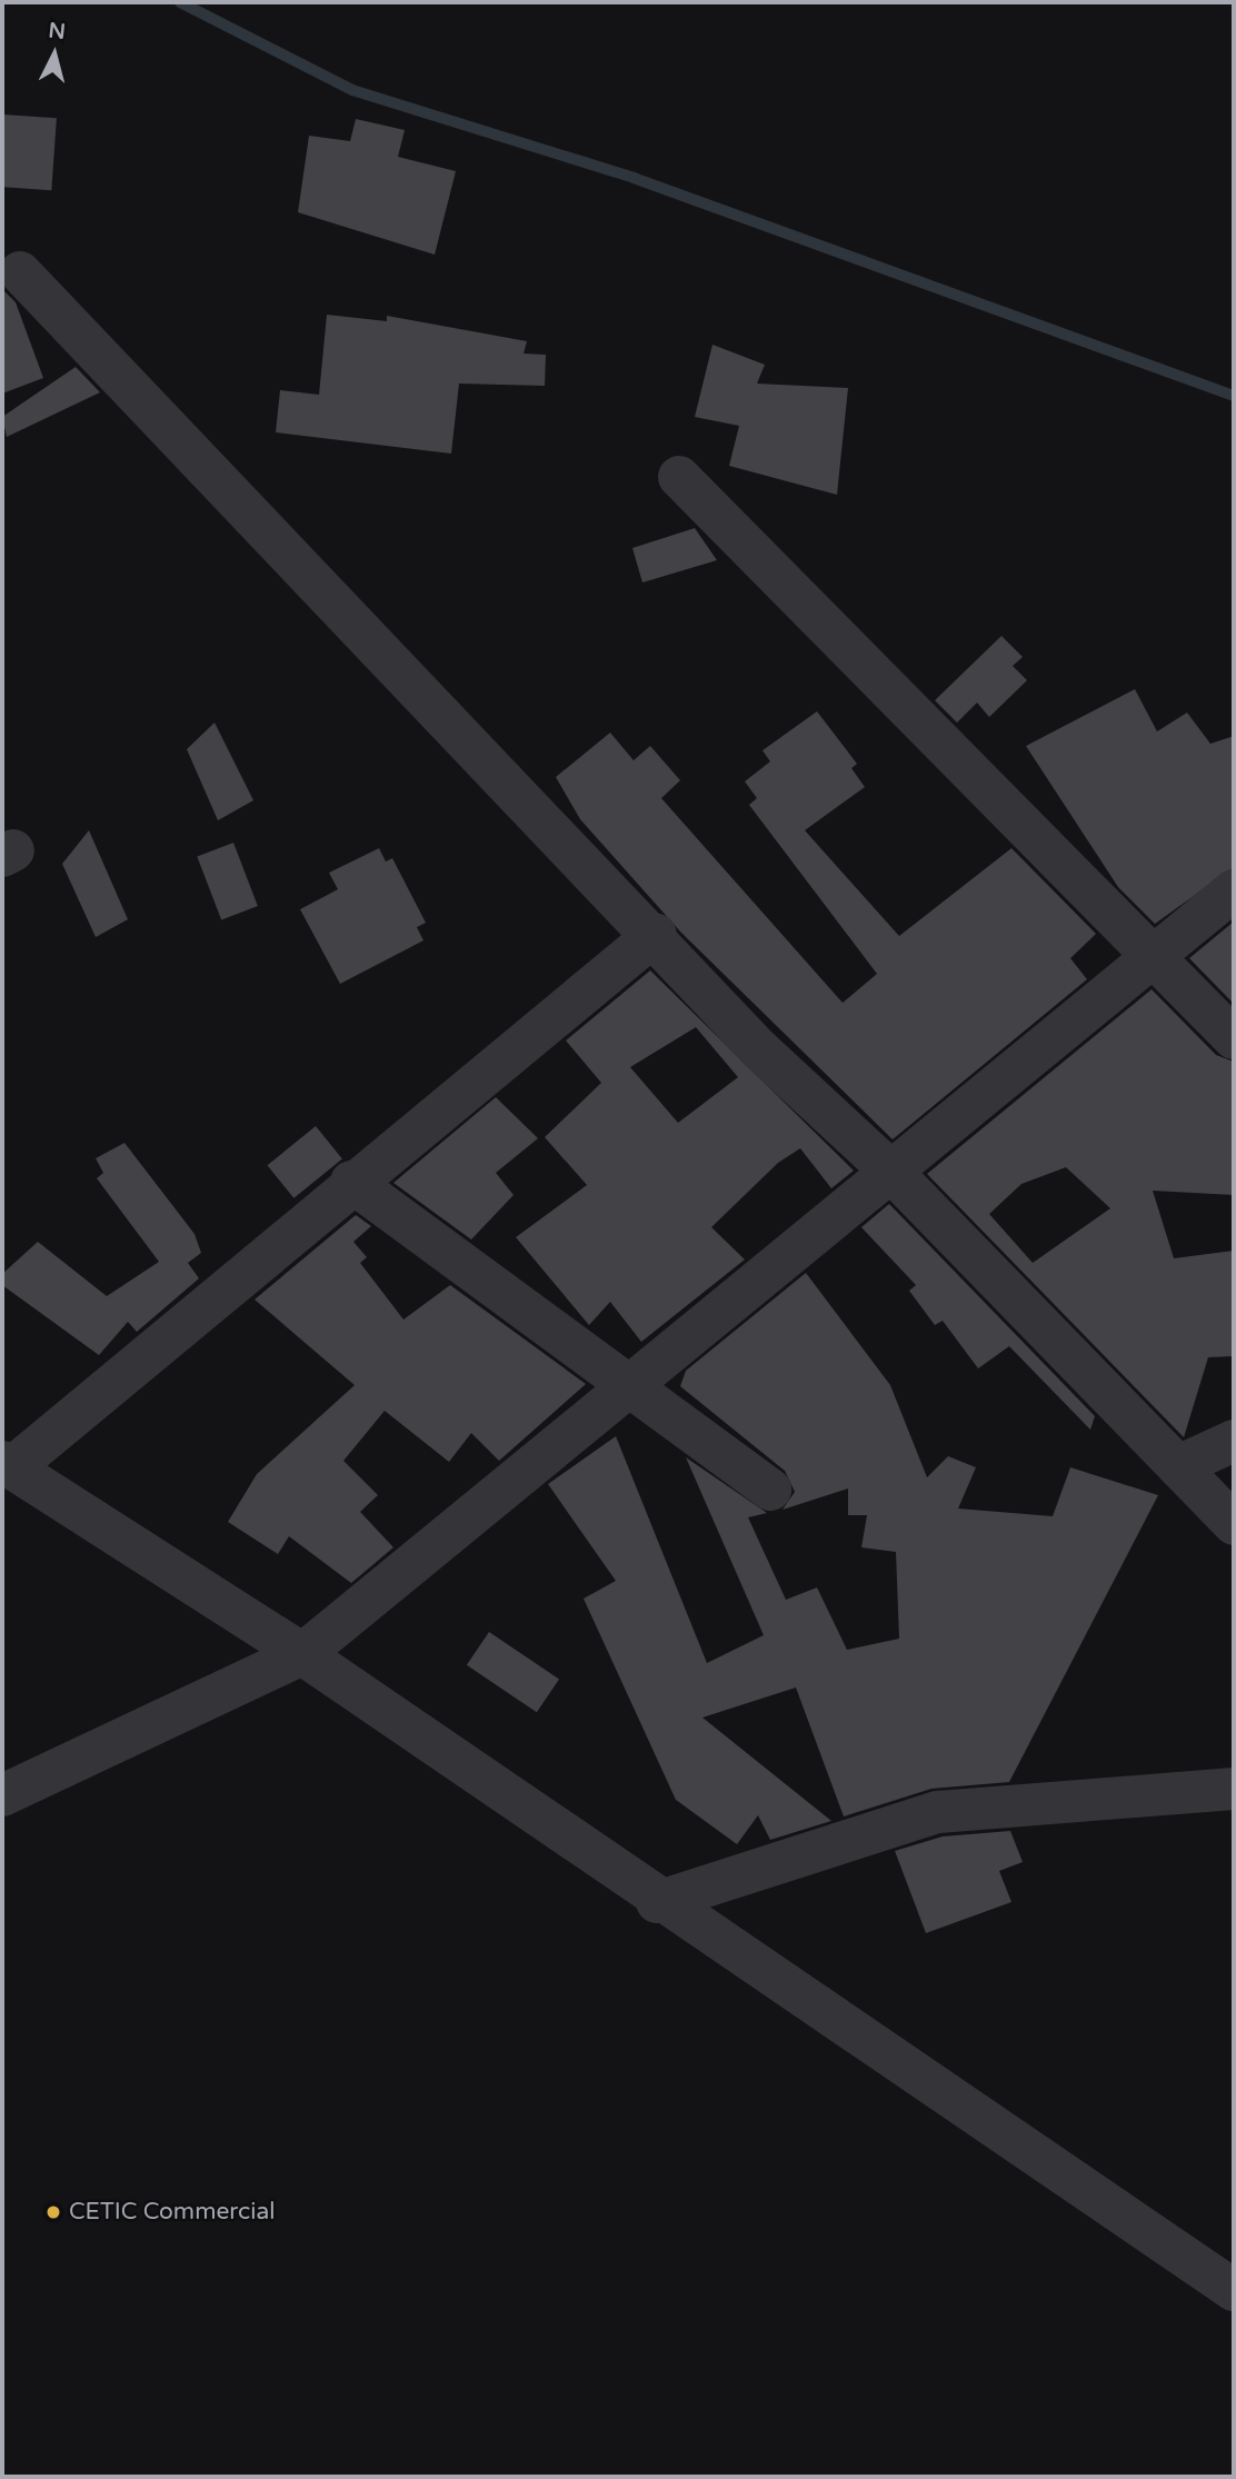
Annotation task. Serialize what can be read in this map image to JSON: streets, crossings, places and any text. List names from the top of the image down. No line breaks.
{"places":["CETIC Commercial"],"north":"top"}
